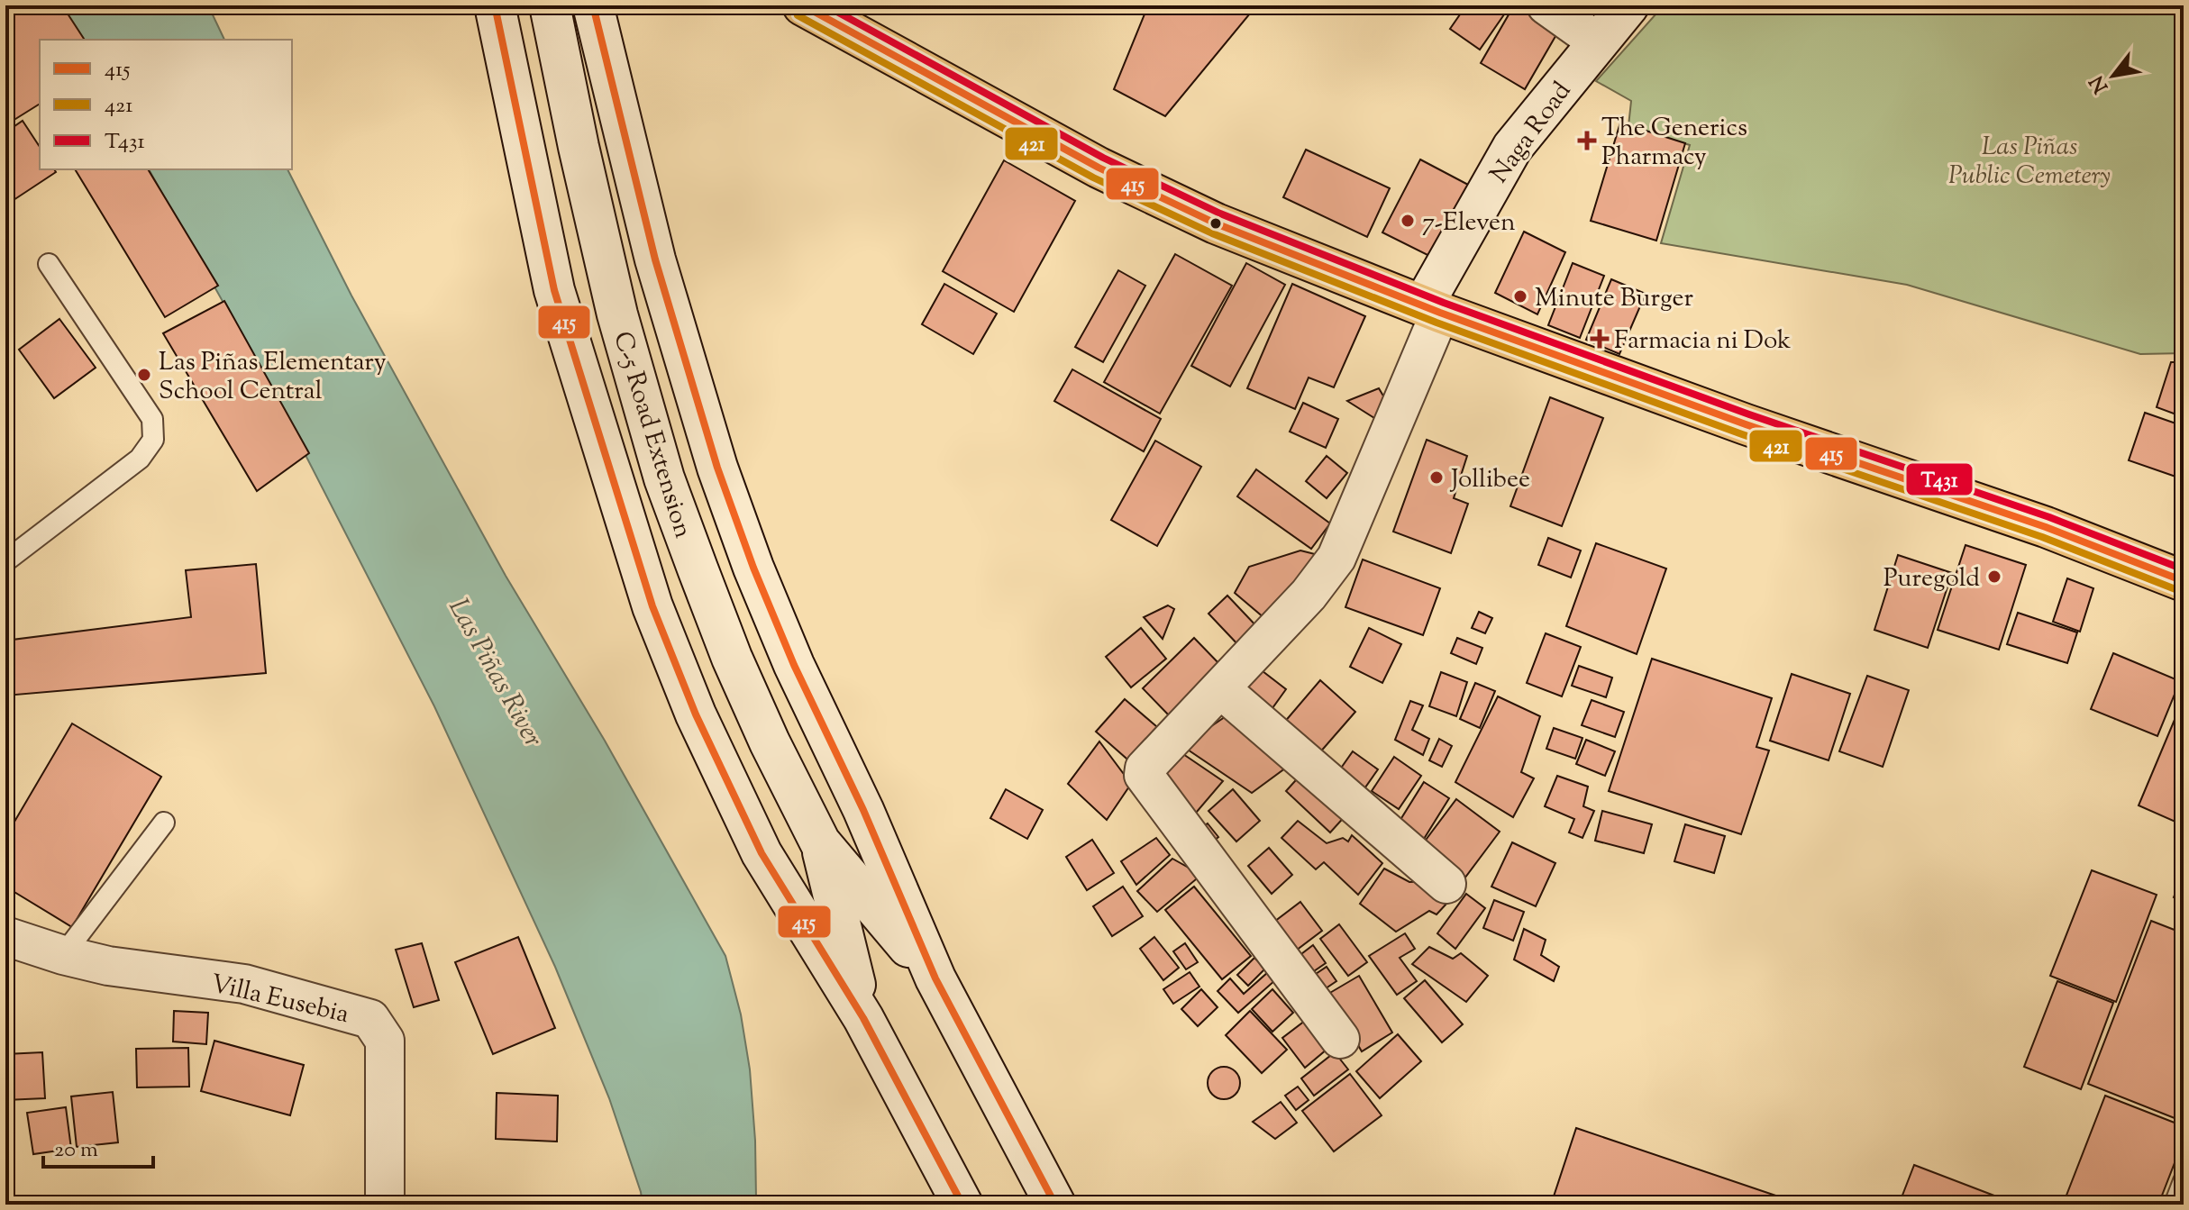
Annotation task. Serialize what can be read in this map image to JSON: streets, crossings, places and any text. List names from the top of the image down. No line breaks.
{"streets":{"main road":["Naga Road","C-5 Road Extension"],"street":["Villa Eusebia"]},"water":["Las Piñas River"],"parks":["Las Piñas Public Cemetery"],"places":{"health":["The Generics Pharmacy","Farmacia ni Dok"],"other":["7-Eleven","Minute Burger","Las Piñas Elementary School Central","Jollibee","Puregold"]},"lines":["transit line 415","transit line T431","transit line 421"],"legend":["415","421","T431"],"scale_bar":"20 m","north":"bottom left"}
